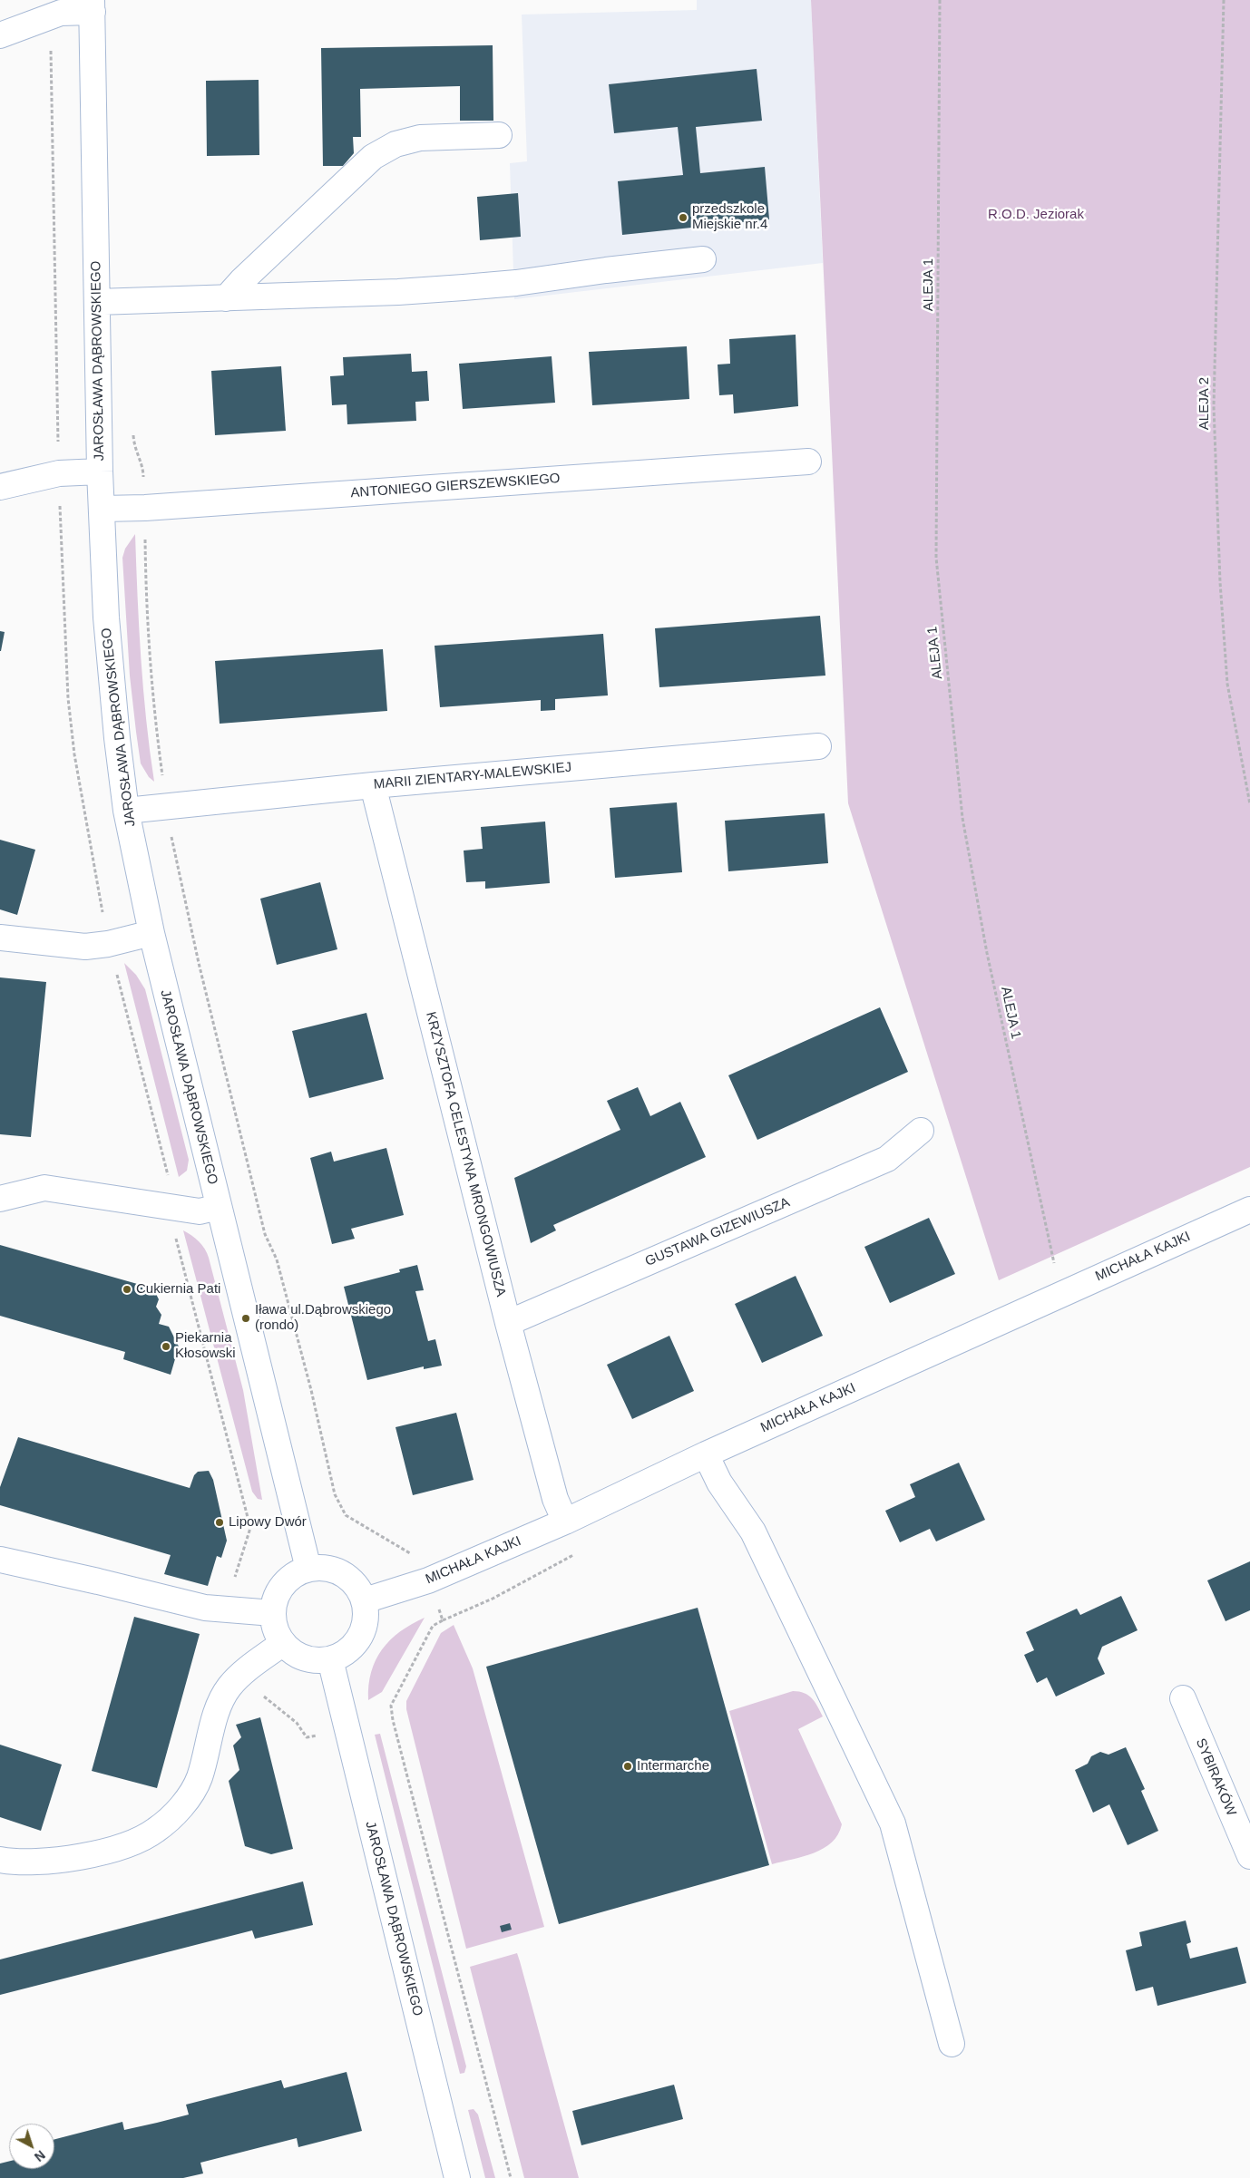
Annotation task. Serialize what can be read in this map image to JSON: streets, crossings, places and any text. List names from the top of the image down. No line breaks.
{"streets":{"street":["JAROSŁAWA DĄBROWSKIEGO","ANTONIEGO GIERSZEWSKIEGO","MARII ZIENTARY-MALEWSKIEJ","KRZYSZTOFA CELESTYNA MRONGOWIUSZA","GUSTAWA GIZEWIUSZA","MICHAŁA KAJKI","SYBIRAKÓW"],"path":["ALEJA 1","ALEJA 2"]},"crossings":[["ALEJA 1","MICHAŁA KAJKI"],["JAROSŁAWA DĄBROWSKIEGO","ANTONIEGO GIERSZEWSKIEGO"],["JAROSŁAWA DĄBROWSKIEGO","MARII ZIENTARY-MALEWSKIEJ"],["JAROSŁAWA DĄBROWSKIEGO","MICHAŁA KAJKI"],["MARII ZIENTARY-MALEWSKIEJ","KRZYSZTOFA CELESTYNA MRONGOWIUSZA"],["KRZYSZTOFA CELESTYNA MRONGOWIUSZA","GUSTAWA GIZEWIUSZA"],["KRZYSZTOFA CELESTYNA MRONGOWIUSZA","MICHAŁA KAJKI"]],"parks":["R.O.D. Jeziorak"],"places":["przedszkole Miejskie nr.4","Cukiernia Pati","Iława ul.Dąbrowskiego (rondo)","Piekarnia Kłosowski","Lipowy Dwór","Intermarche"],"north":"bottom right"}
